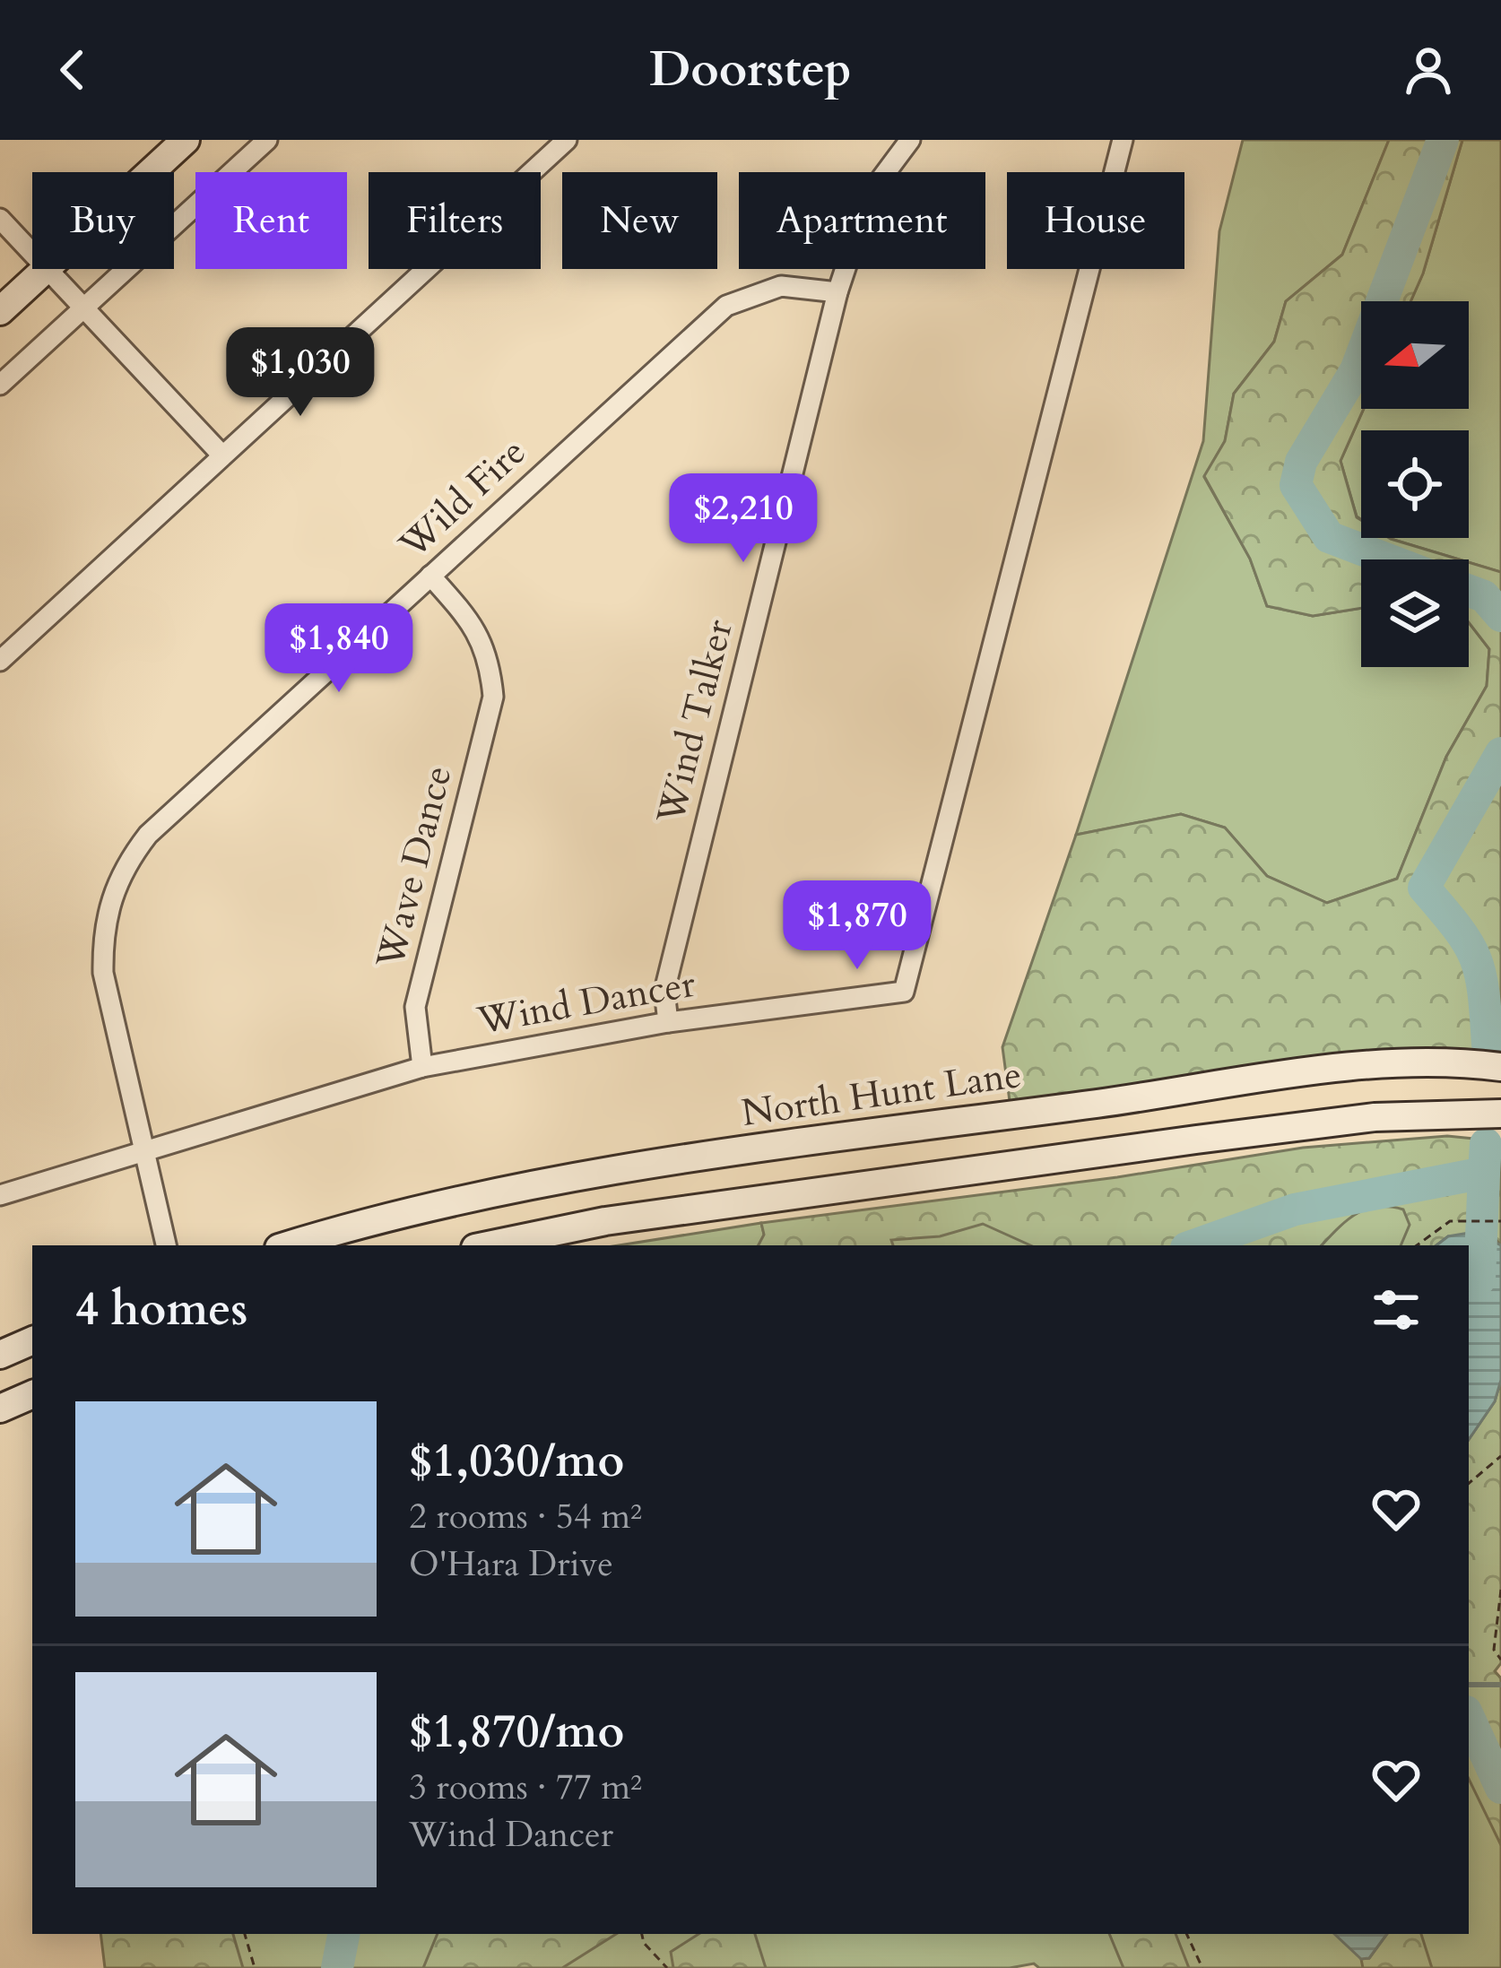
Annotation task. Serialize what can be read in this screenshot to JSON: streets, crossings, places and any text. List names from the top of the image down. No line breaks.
{"streets":{"main road":["North Hunt Lane"],"street":["Wild Fire","Wind Talker","Wave Dance","Wind Dancer"]},"crossings":[["Wild Fire","Wind Talker"],["Wild Fire","Wave Dance"],["Wild Fire","Wind Dancer"],["Wind Talker","Wind Dancer"],["Wave Dance","Wind Dancer"]],"north":"left","page":{"header":"Doorstep","chip":["Buy","Rent","Filters","New","Apartment","House"],"price":["$1,030","$2,210","$1,840","$1,870"],"heading":"4 homes","list":[{"name":"$1,030/mo","note":"2 rooms · 54 m² · O'Hara Drive"},{"name":"$1,870/mo","note":"3 rooms · 77 m² · Wind Dancer"}]}}
